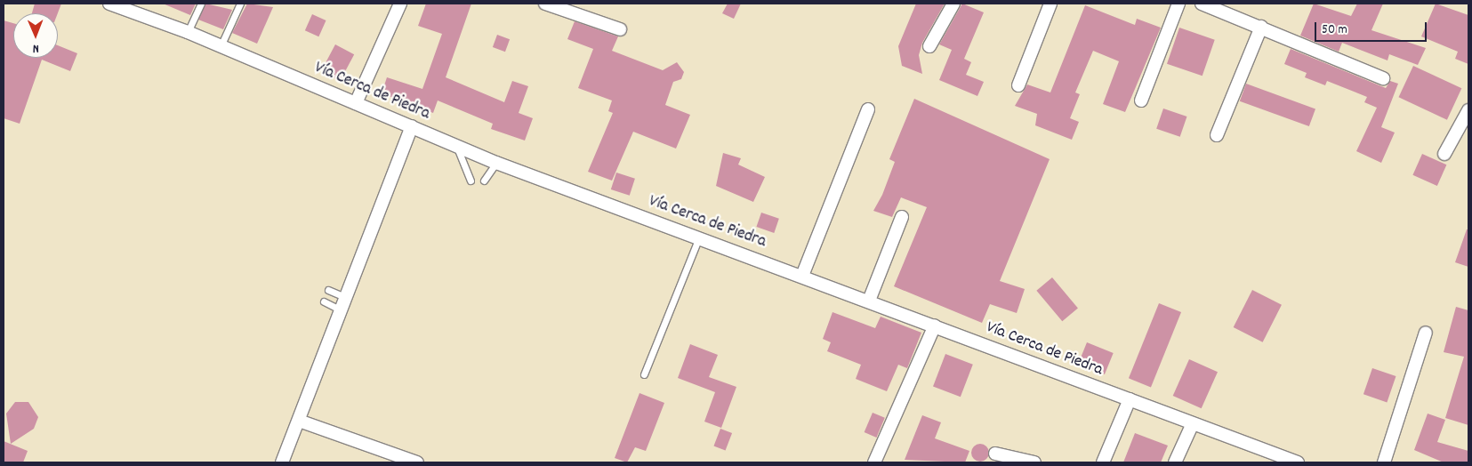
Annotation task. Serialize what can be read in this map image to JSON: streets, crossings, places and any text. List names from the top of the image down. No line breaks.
{"streets":{"street":["Vía Cerca de Piedra"]},"scale_bar":"50 m","north":"bottom"}
